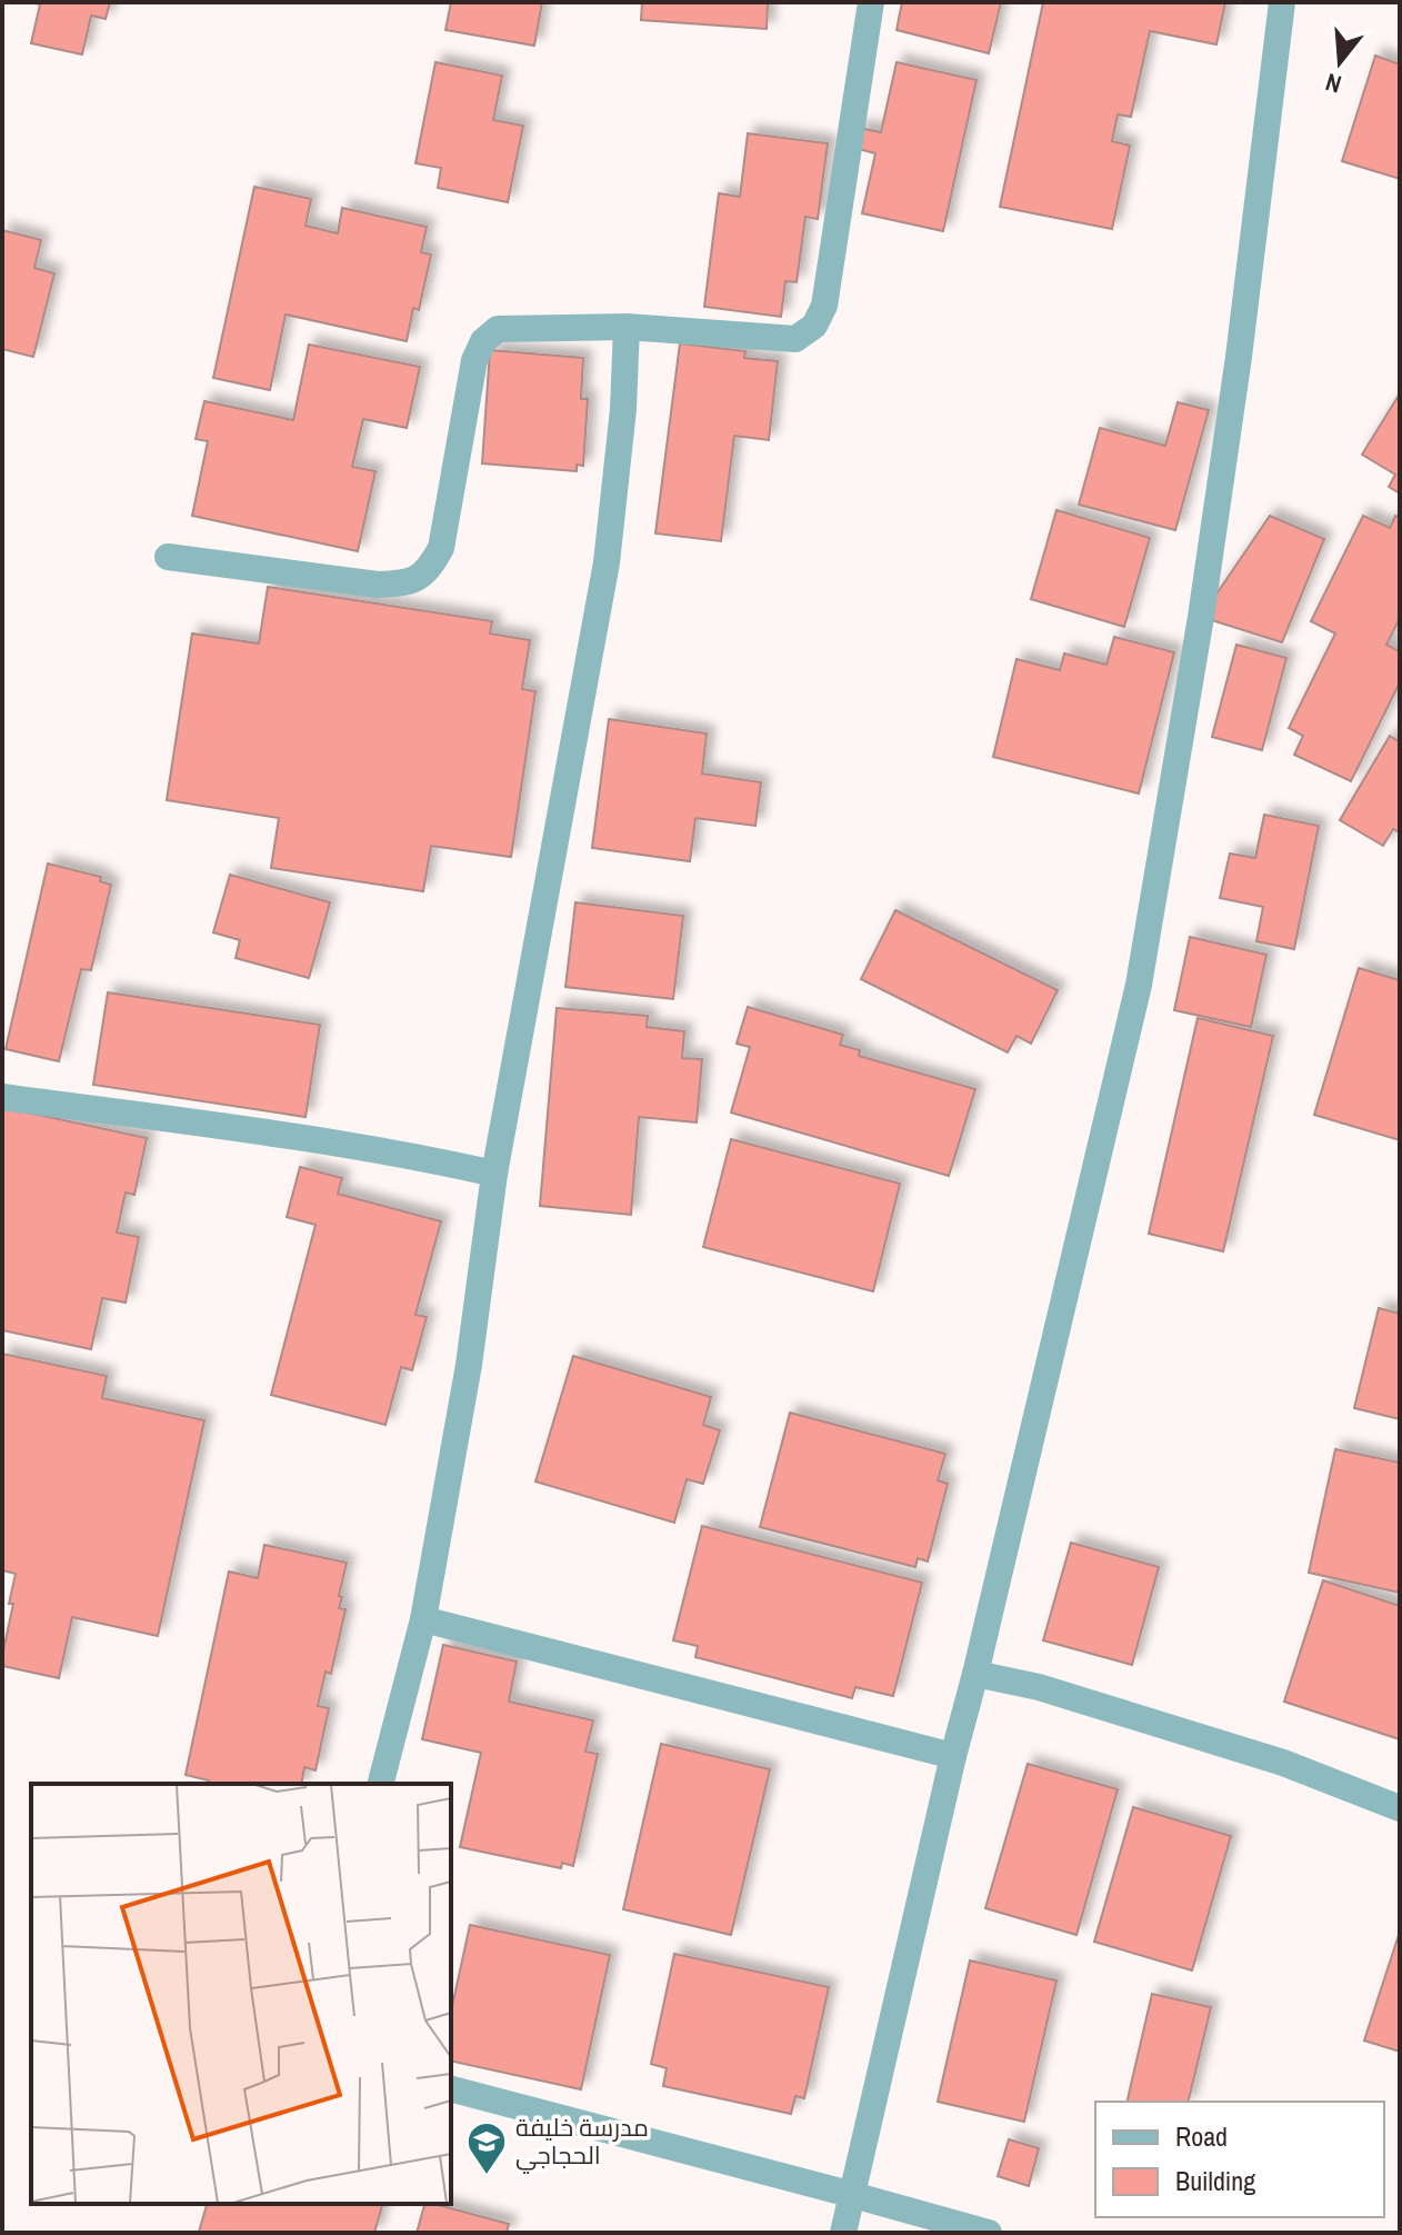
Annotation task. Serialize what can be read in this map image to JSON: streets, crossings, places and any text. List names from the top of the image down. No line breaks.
{"places":{"school or university":["مدرسة خليفة الحجاجي"]},"legend":["Road","Building"],"north":"bottom"}
